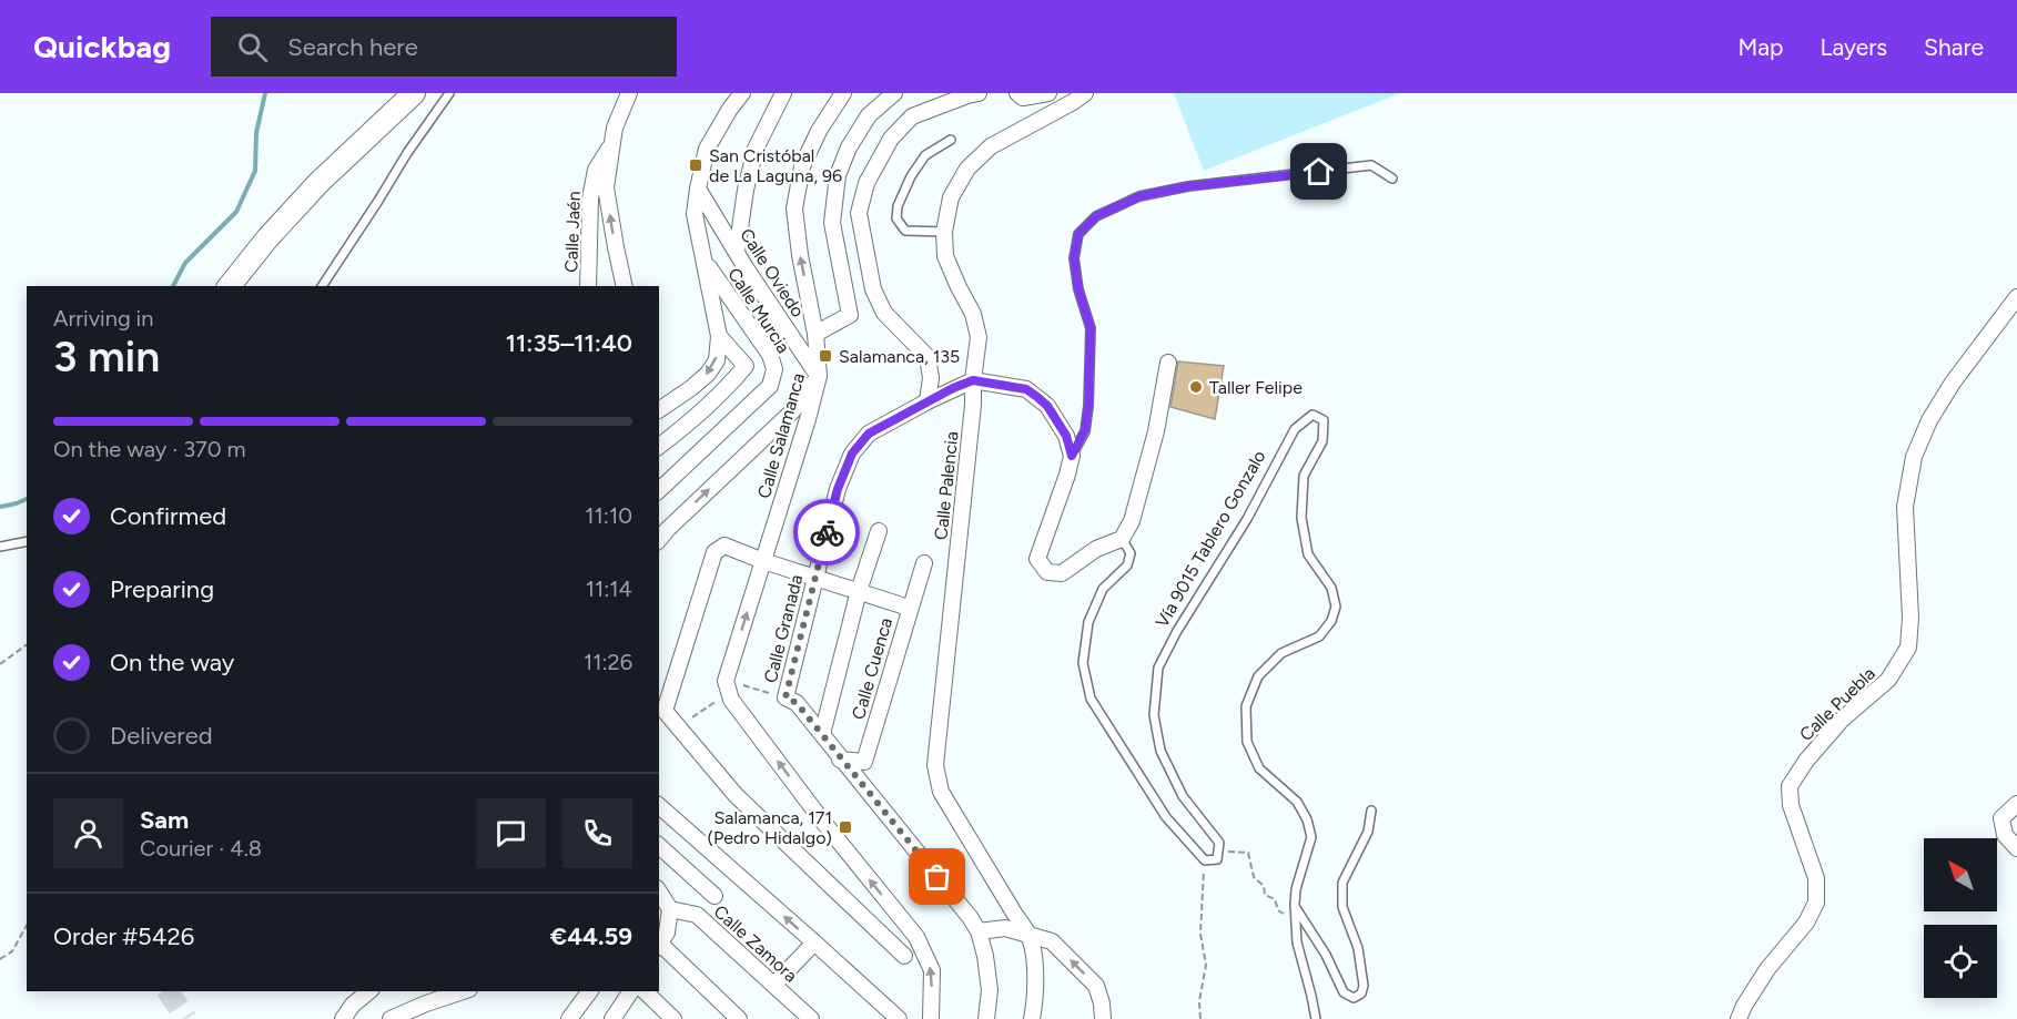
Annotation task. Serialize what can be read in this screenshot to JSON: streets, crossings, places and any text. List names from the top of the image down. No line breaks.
{"streets":{"street":["Calle Jaén","Calle Oviedo","Calle Murcia","Calle Salamanca","Calle Palencia","Calle Granada","Calle Cuenca","Calle Puebla","Calle Zamora"],"lane":["Vía 9015 Tablero Gonzalo"]},"crossings":[["Calle Oviedo","Calle Salamanca"],["Calle Palencia","Calle Granada"],["Calle Granada","Calle Cuenca"]],"places":{"transit":["San Cristóbal de La Laguna, 96","Salamanca, 135","Salamanca, 171 (Pedro Hidalgo)"],"other":["Taller Felipe"]},"north":"top left","page":{"header":"Quickbag","search":"Search here","nav":["Map","Layers","Share"],"heading":["3 min","Arriving in","11:35–11:40"],"panel":["Sam","Courier · 4.8","Order #5426","€44.59"],"bar":"On the way · 370 m","list":[["Confirmed","11:10"],["Preparing","11:14"],["On the way","11:26"],"Delivered"]}}
